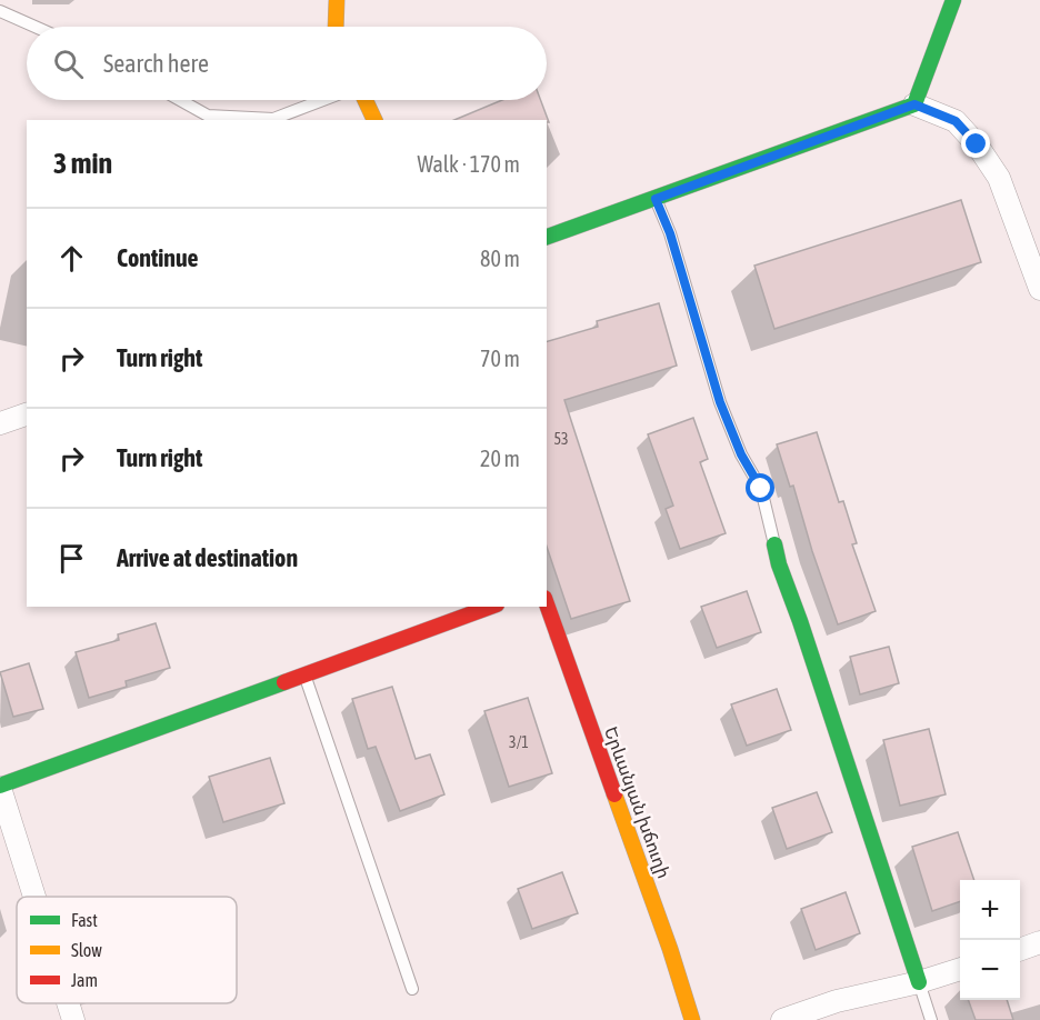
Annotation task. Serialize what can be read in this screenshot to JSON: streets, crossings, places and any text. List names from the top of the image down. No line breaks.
{"streets":{"street":["Երևանյան խճուղի"]},"house_numbers":["53","3/1"],"legend":["Fast","Slow","Jam"],"page":{"search":"Search here","heading":["3 min","Walk · 170 m"],"list":[["Continue","80 m"],["Turn right","70 m"],["Turn right","20 m"],"Arrive at destination"],"map_buttons":["+","−"]}}
